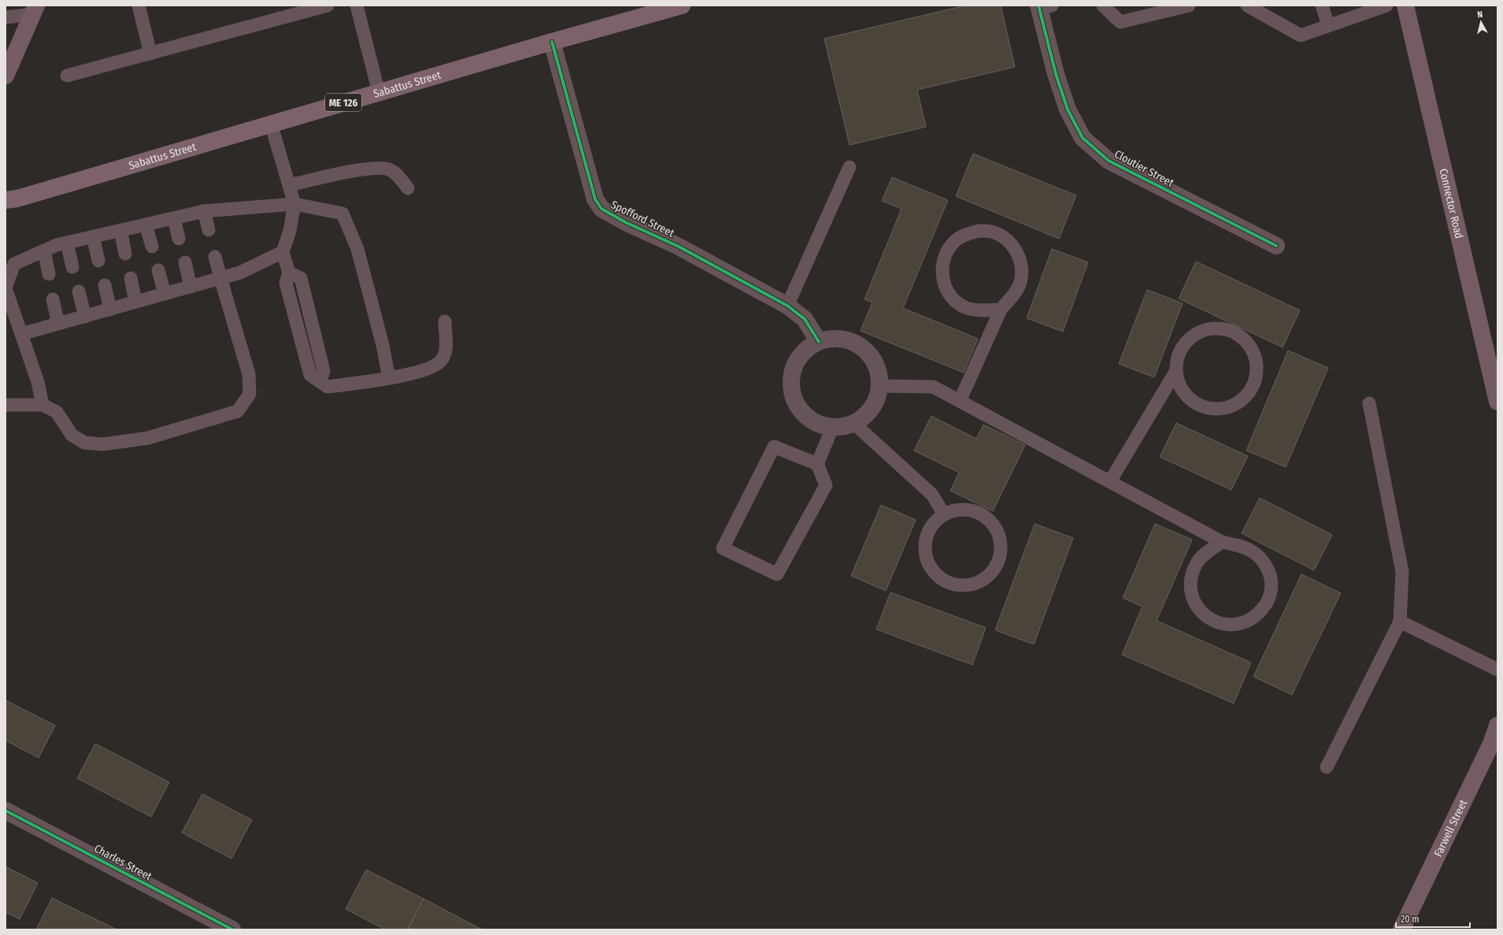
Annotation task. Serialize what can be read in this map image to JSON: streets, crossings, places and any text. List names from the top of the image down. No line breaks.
{"streets":{"main road":["Sabattus Street","ME 126","Connector Road","Farwell Street"],"street":["Cloutier Street","Spofford Street","Charles Street"]},"crossings":[["Sabattus Street","Spofford Street"]],"scale_bar":"20 m","north":"top"}
